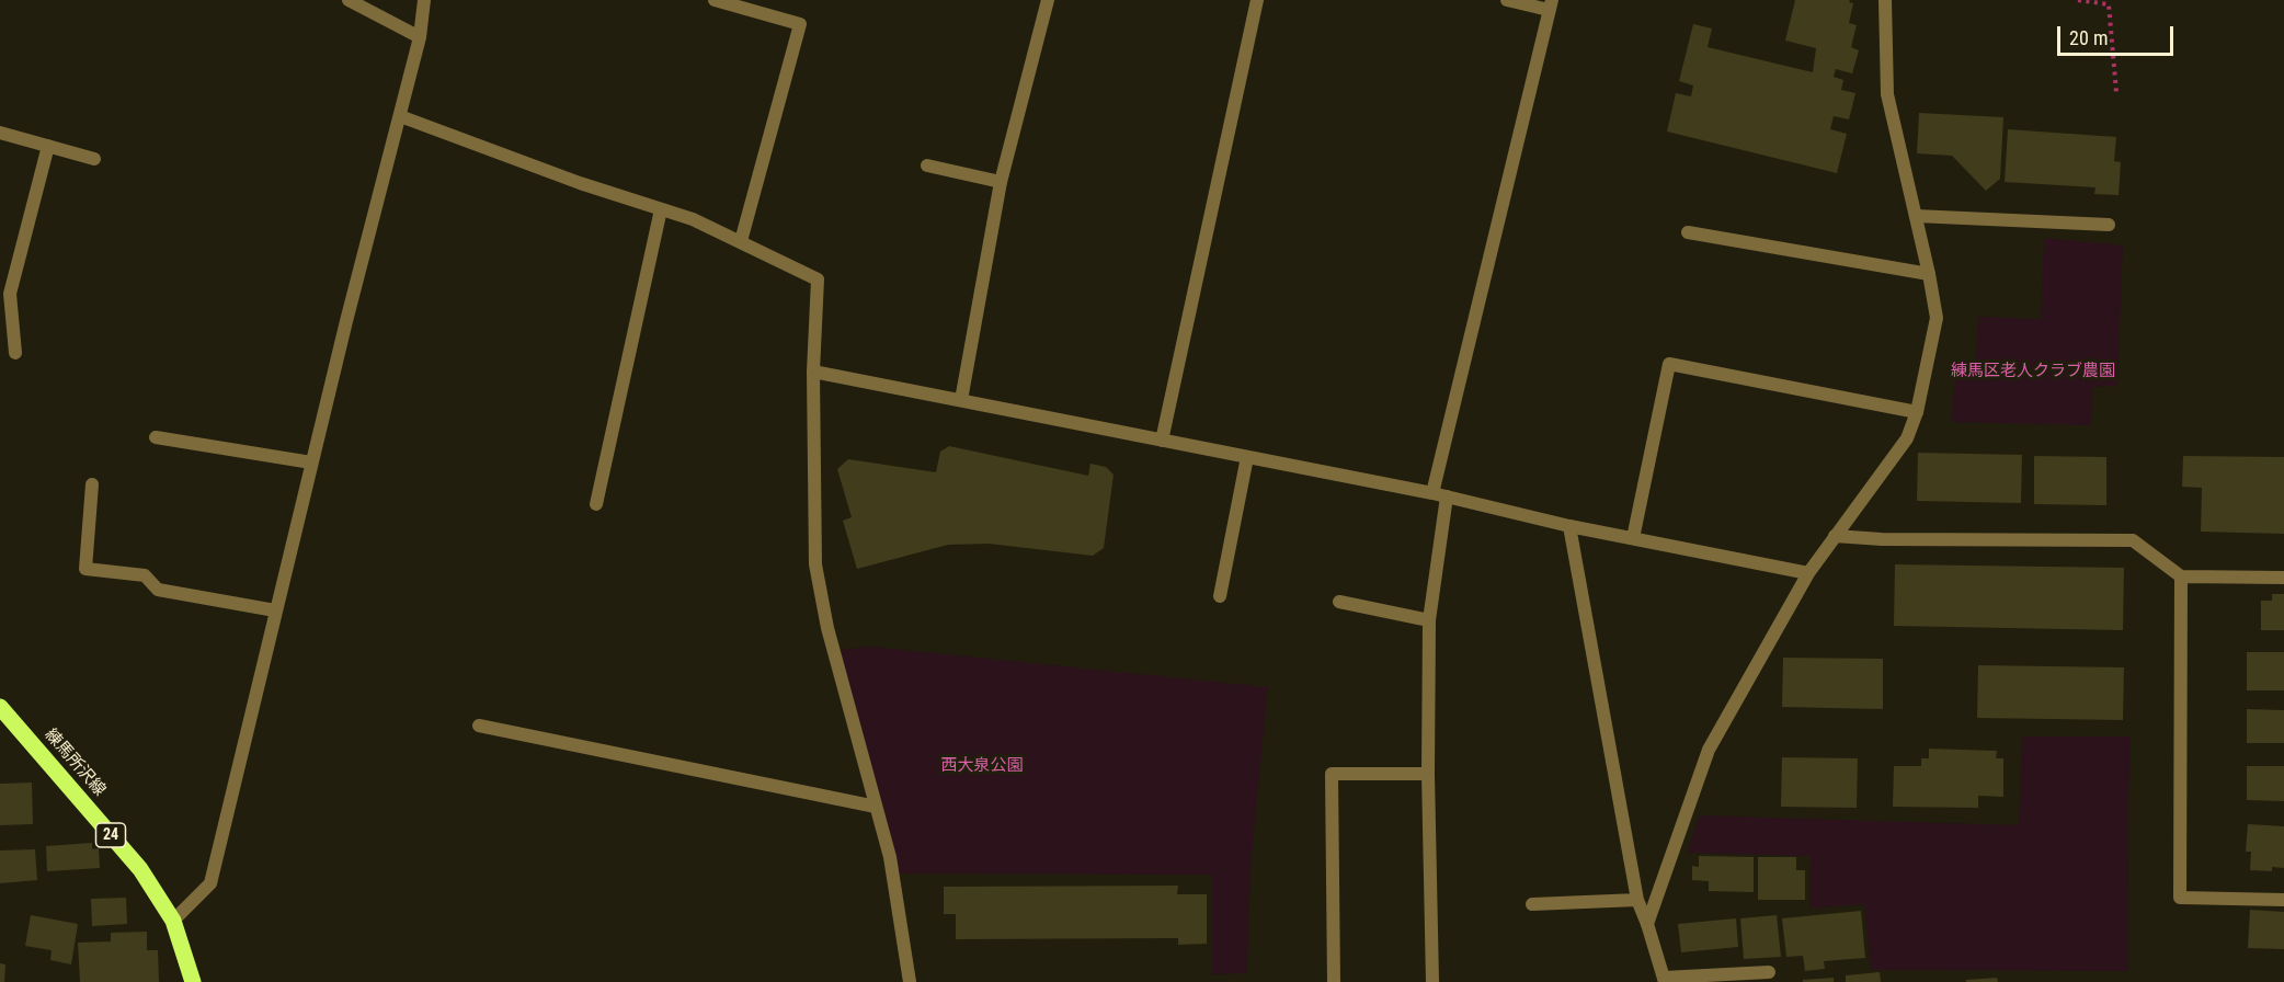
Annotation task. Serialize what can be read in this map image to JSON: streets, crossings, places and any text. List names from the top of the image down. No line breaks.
{"streets":{"main road":["練馬所沢線","24"]},"parks":["練馬区老人クラブ農園","西大泉公園"],"scale_bar":"20 m"}
